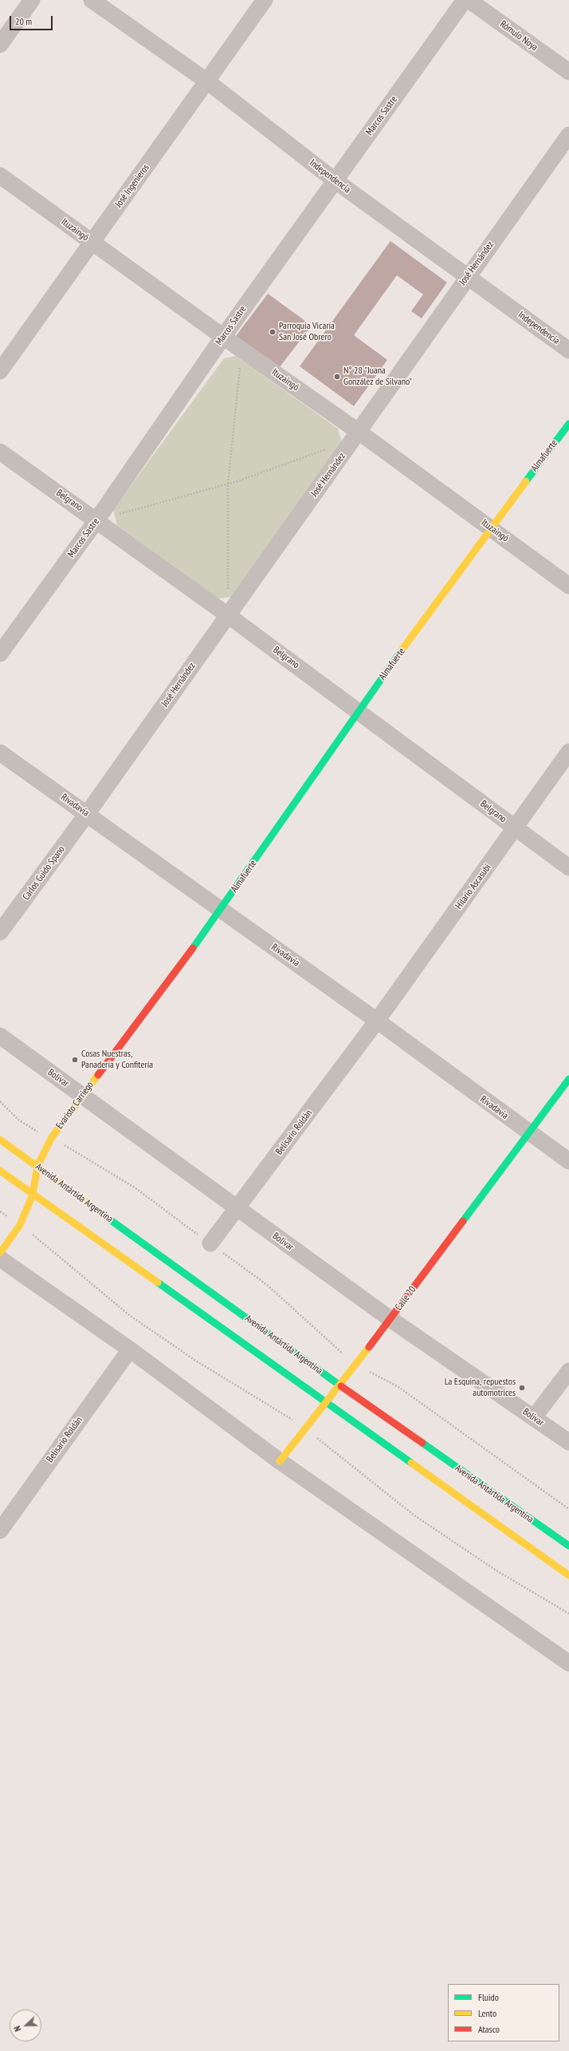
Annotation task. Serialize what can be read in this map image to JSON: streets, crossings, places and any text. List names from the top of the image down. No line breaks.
{"streets":{"street":["Rómulo Noya","Marcos Sastre","Independencia","José Ingenieros","Ituzaingó","José Hernández","Almafuerte","Belgrano","Rivadavia","Carlos Guido Spano","Hilario Ascasubi","Bolivar","Evaristo Carriego","Belisario Roldán","Avenida Antártida Argentina","Calle 20"]},"crossings":[["Marcos Sastre","Independencia"],["Marcos Sastre","Ituzaingó"],["Marcos Sastre","Belgrano"],["Independencia","José Ingenieros"],["Independencia","José Hernández"],["José Ingenieros","Ituzaingó"],["Ituzaingó","José Hernández"],["Ituzaingó","Almafuerte"],["José Hernández","Belgrano"],["José Hernández","Rivadavia"],["José Hernández","Carlos Guido Spano"],["Almafuerte","Belgrano"],["Almafuerte","Rivadavia"],["Almafuerte","Evaristo Carriego"],["Belgrano","Hilario Ascasubi"],["Rivadavia","Carlos Guido Spano"],["Rivadavia","Hilario Ascasubi"],["Rivadavia","Evaristo Carriego"],["Rivadavia","Belisario Roldán"],["Rivadavia","Calle 20"],["Hilario Ascasubi","Belisario Roldán"],["Bolivar","Evaristo Carriego"],["Bolivar","Belisario Roldán"],["Bolivar","Calle 20"],["Evaristo Carriego","Avenida Antártida Argentina"],["Avenida Antártida Argentina","Calle 20"]],"places":["Parroquia Vicaría San José Obrero","N° 28 \"Juana González de Silvano\"","Cosas Nuestras, Panadería y Confitería","La Esquina, repuestos automotrices"],"legend":["Fluido","Lento","Atasco"],"scale_bar":"20 m","north":"left"}
